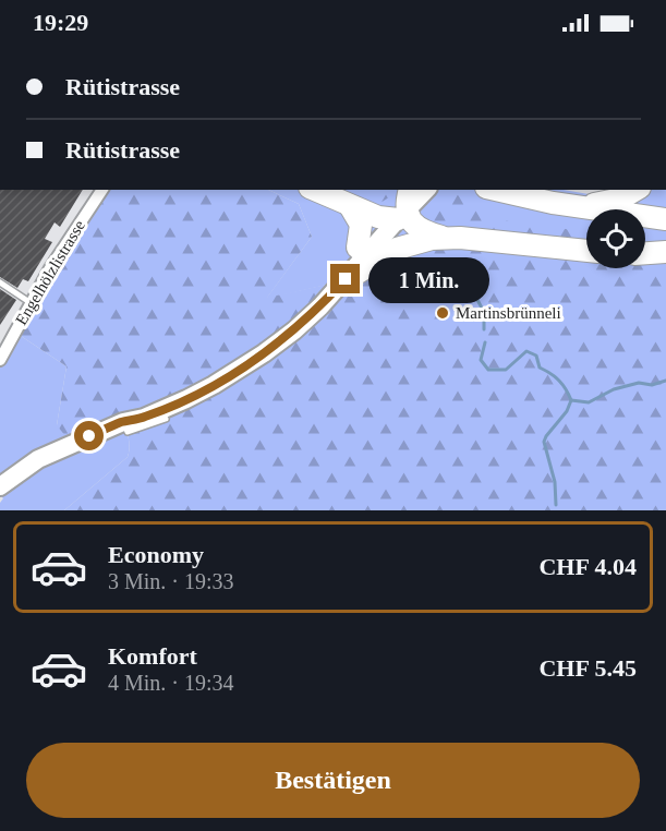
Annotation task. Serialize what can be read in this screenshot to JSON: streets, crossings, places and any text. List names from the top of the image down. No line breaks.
{"streets":{"street":["Engelhölzlistrasse"]},"places":["Martinsbrünneli"],"page":{"status":"19:29","banner":["Rütistrasse","Rütistrasse"],"bubble":"1 Min.","list":[{"name":"Economy","note":"3 Min. · 19:33","value":"CHF 4.04"},{"name":"Komfort","note":"4 Min. · 19:34","value":"CHF 5.45"}],"buttons":"Bestätigen"}}
